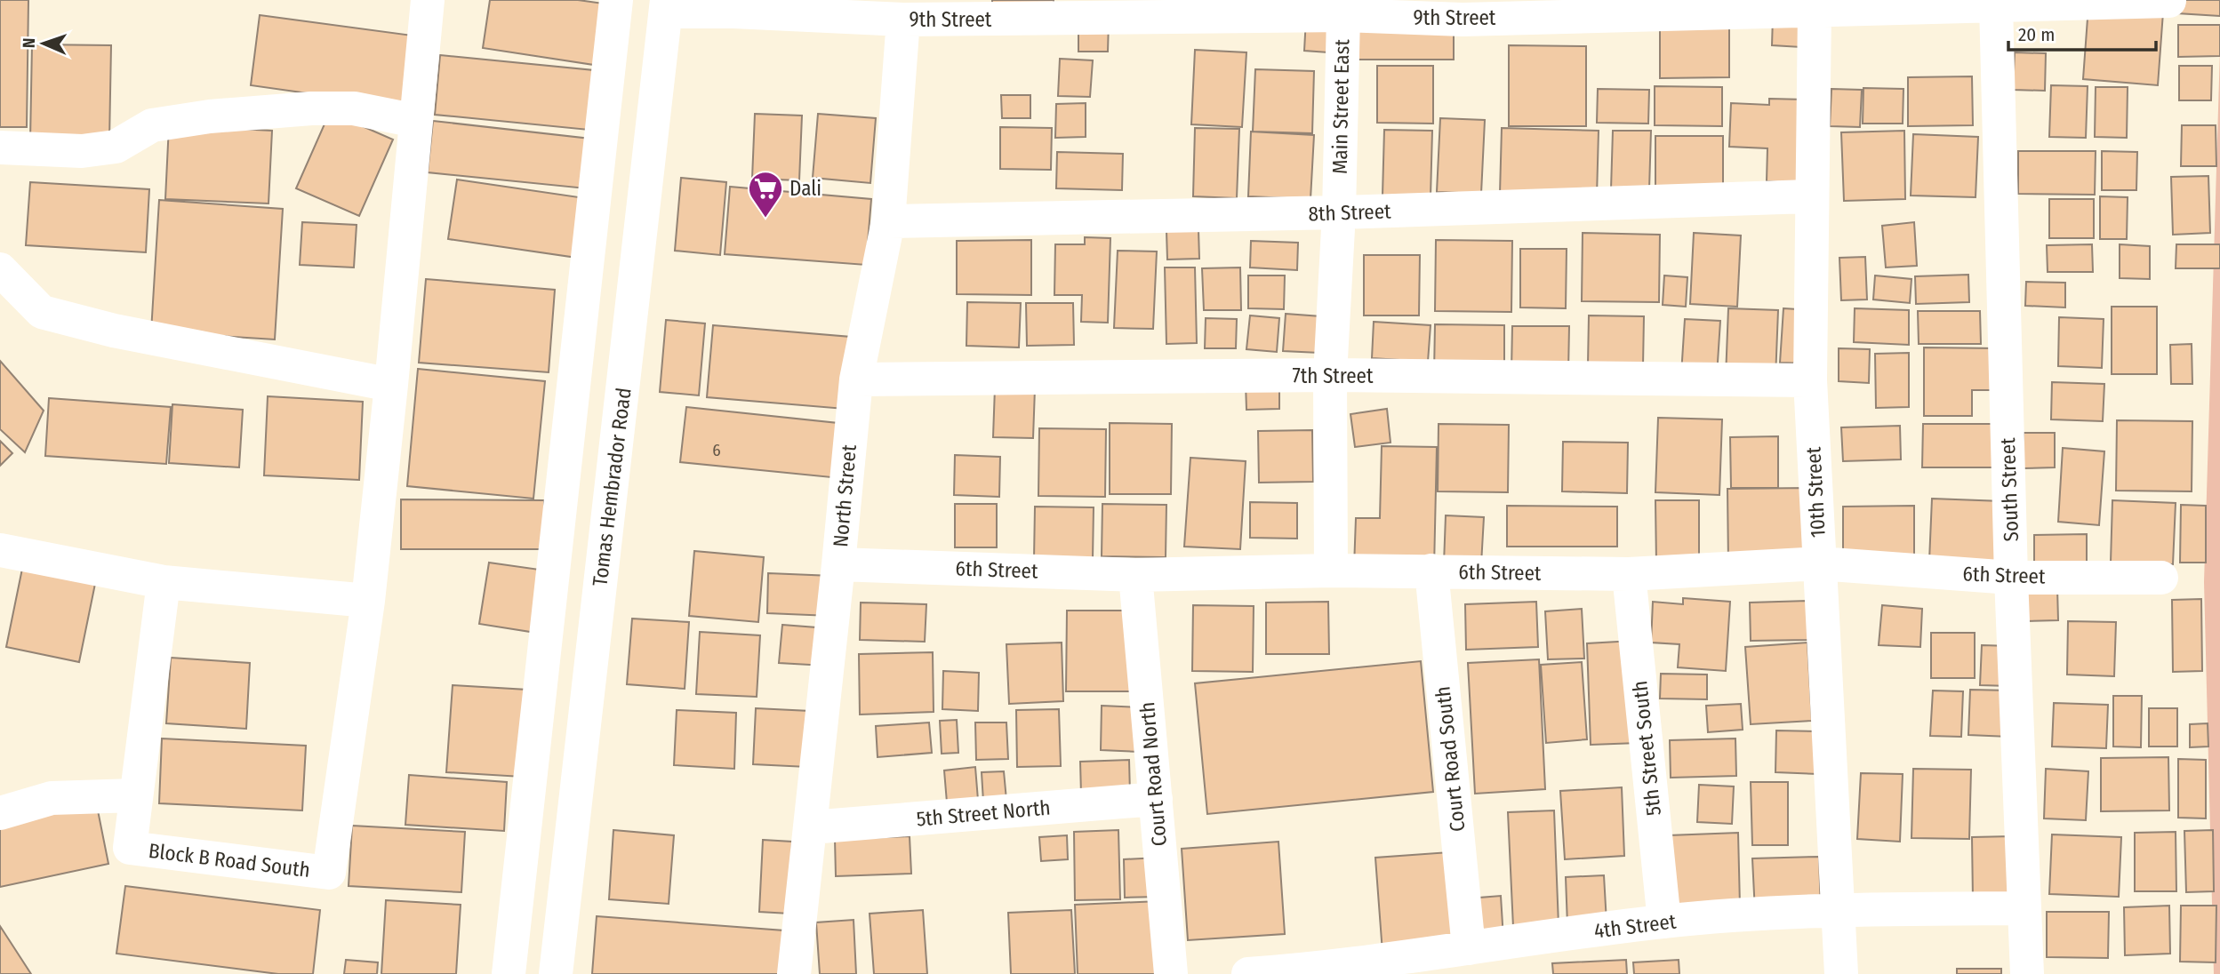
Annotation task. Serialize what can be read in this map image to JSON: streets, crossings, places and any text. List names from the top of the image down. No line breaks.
{"streets":{"street":["9th Street","Main Street East","8th Street","7th Street","Tomas Hembrador Road","South Street","10th Street","North Street","6th Street","5th Street South","Court Road South","Court Road North","5th Street North","Block B Road South","4th Street"]},"crossings":[["9th Street","Main Street East"],["9th Street","Tomas Hembrador Road"],["9th Street","South Street"],["9th Street","10th Street"],["9th Street","North Street"],["Main Street East","8th Street"],["Main Street East","7th Street"],["Main Street East","6th Street"],["8th Street","10th Street"],["8th Street","North Street"],["7th Street","10th Street"],["7th Street","North Street"],["South Street","6th Street"],["South Street","4th Street"],["10th Street","6th Street"],["10th Street","4th Street"],["North Street","6th Street"],["North Street","5th Street North"],["6th Street","5th Street South"],["6th Street","Court Road South"],["6th Street","Court Road North"],["5th Street South","4th Street"],["Court Road South","4th Street"],["Court Road North","5th Street North"]],"places":{"supermarket":["Dali"]},"house_numbers":["6"],"scale_bar":"20 m","north":"left"}
